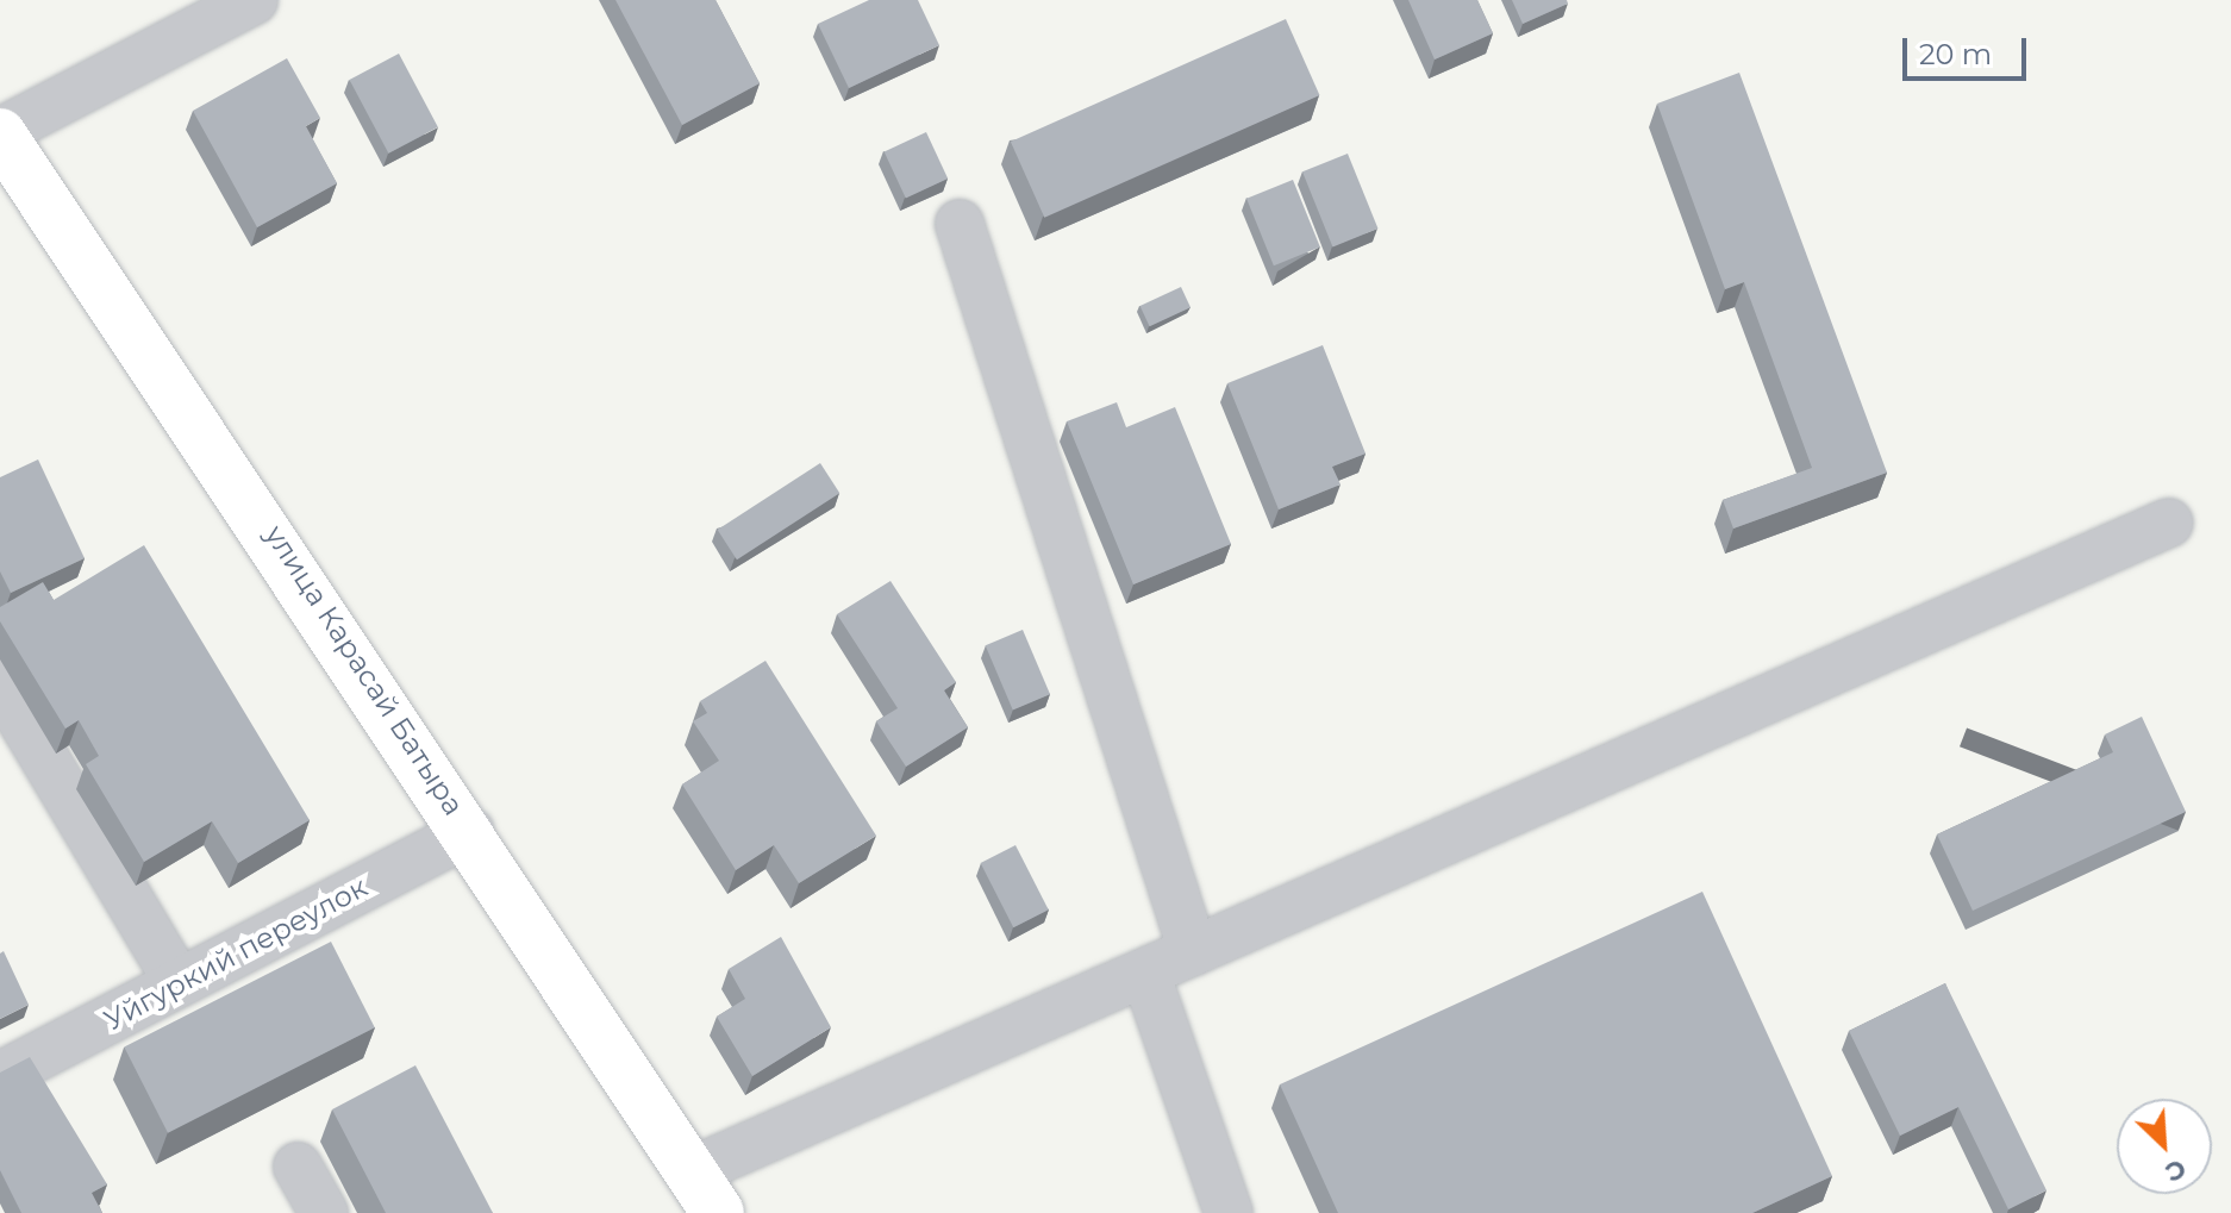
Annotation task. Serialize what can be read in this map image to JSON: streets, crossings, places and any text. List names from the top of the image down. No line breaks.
{"streets":{"main road":["улица Карасай Батыра"],"street":["Уйгуркий переулок"]},"crossings":[["улица Карасай Батыра","Уйгуркий переулок"]],"scale_bar":"20 m","north":"bottom right"}
